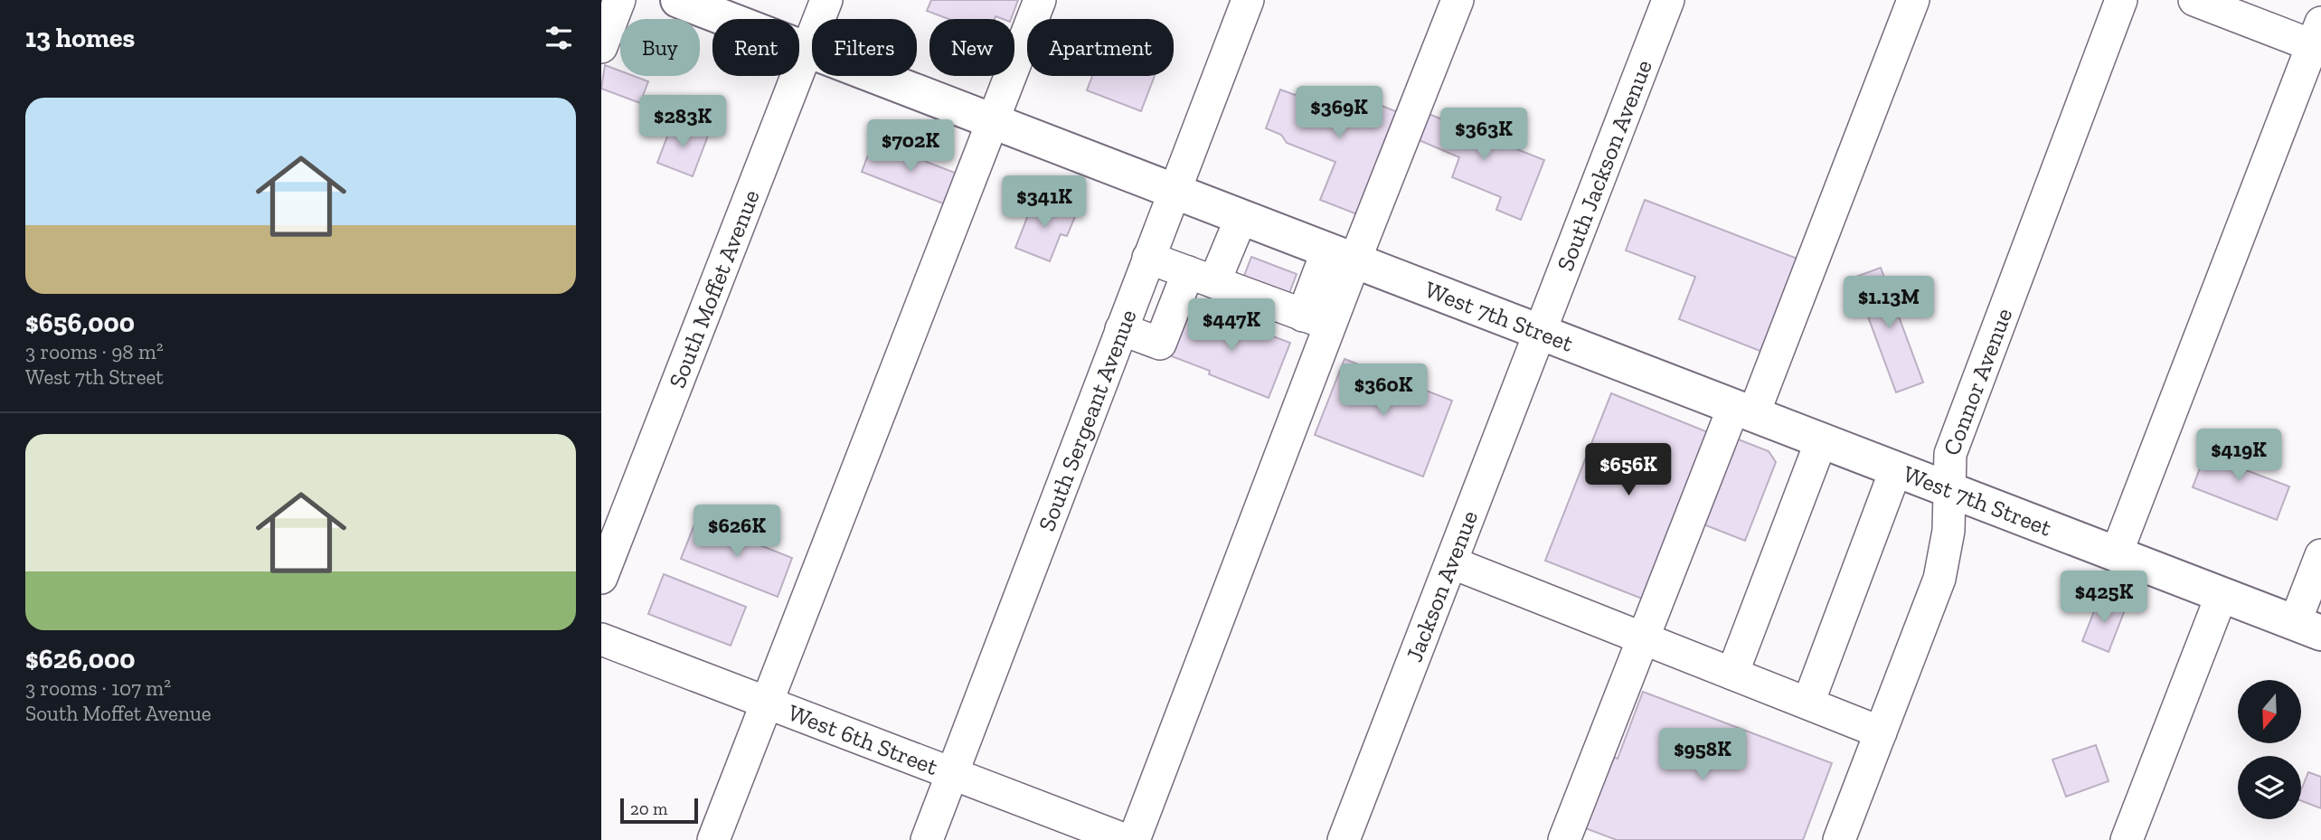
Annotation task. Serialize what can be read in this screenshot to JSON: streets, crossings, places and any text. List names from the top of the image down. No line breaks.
{"streets":{"main road":["West 7th Street"],"street":["South Jackson Avenue","South Moffet Avenue","Connor Avenue","South Sergeant Avenue","Jackson Avenue","West 6th Street"]},"crossings":[["South Jackson Avenue","West 7th Street"],["South Jackson Avenue","Jackson Avenue"],["South Moffet Avenue","West 7th Street"],["West 7th Street","Connor Avenue"],["West 7th Street","South Sergeant Avenue"],["West 7th Street","Jackson Avenue"],["South Sergeant Avenue","West 6th Street"]],"scale_bar":"20 m","north":"bottom","page":{"heading":"13 homes","chip":["Buy","Rent","Filters","New","Apartment"],"list":[{"name":"$656,000","note":"3 rooms · 98 m² · West 7th Street"},{"name":"$626,000","note":"3 rooms · 107 m² · South Moffet Avenue"}],"price":["$369K","$283K","$363K","$702K","$341K","$1.13M","$447K","$360K","$419K","$656K","$626K","$425K","$958K"],"scale":"20 m"}}
